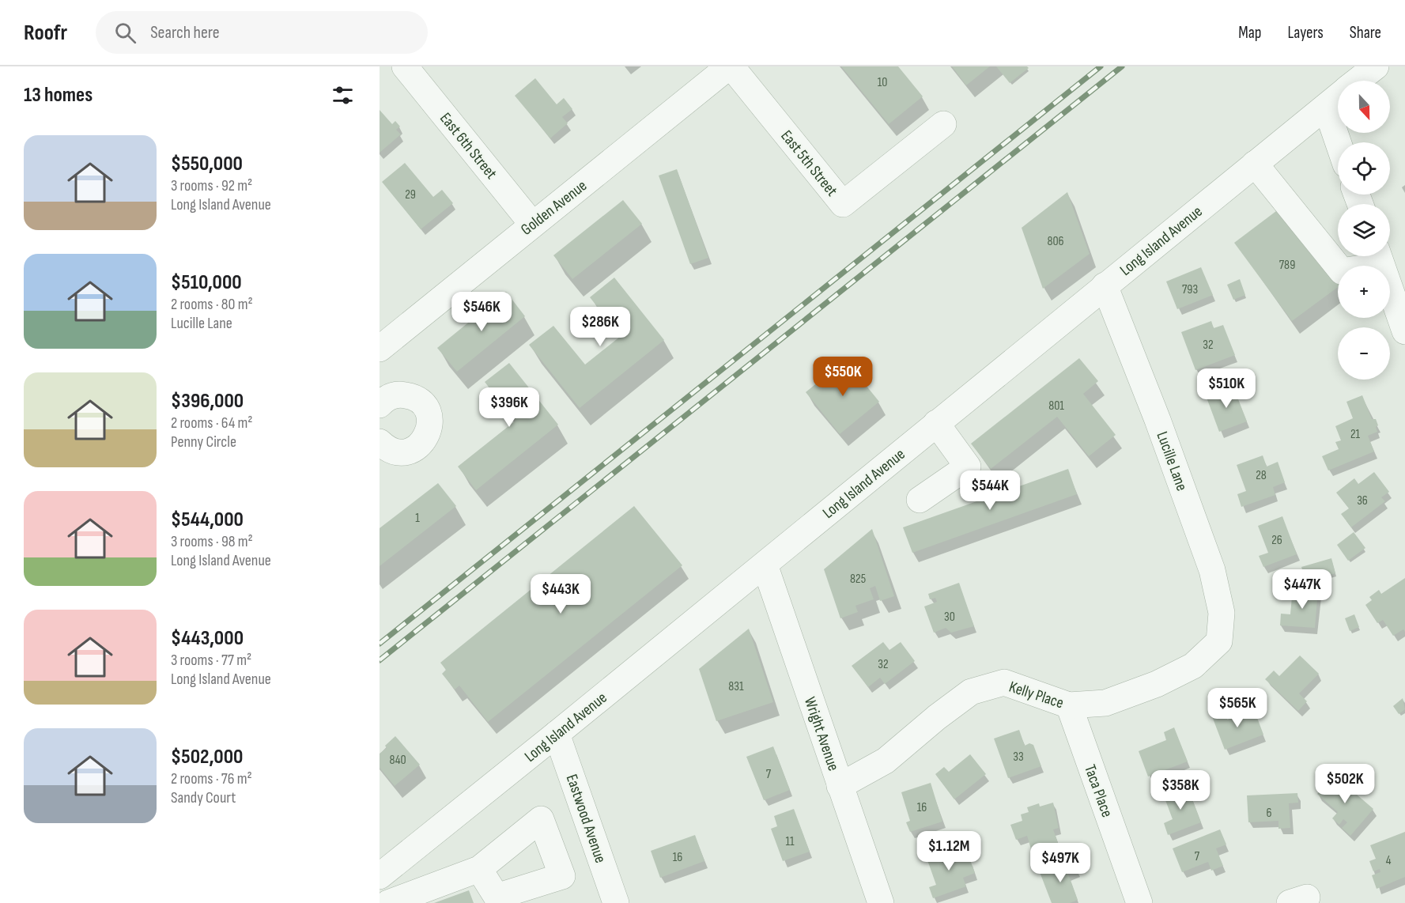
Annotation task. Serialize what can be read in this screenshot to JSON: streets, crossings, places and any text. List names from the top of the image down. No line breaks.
{"streets":{"street":["East 6th Street","East 5th Street","Golden Avenue","Long Island Avenue","Lucille Lane","Kelly Place","Wright Avenue","Taca Place","Eastwood Avenue"]},"crossings":[["East 6th Street","Golden Avenue"],["East 5th Street","Golden Avenue"],["Long Island Avenue","Lucille Lane"],["Long Island Avenue","Wright Avenue"],["Long Island Avenue","Eastwood Avenue"],["Lucille Lane","Kelly Place"],["Kelly Place","Wright Avenue"],["Kelly Place","Taca Place"]],"house_numbers":["10","29","806","789","793","32","801","21","28","36","1","26","825","30","32","831","33","840","7","16","6","11","7","16","4"],"north":"bottom","page":{"header":"Roofr","search":"Search here","nav":["Map","Layers","Share"],"heading":"13 homes","map_buttons":["+","−"],"list":[{"name":"$550,000","note":"3 rooms · 92 m² · Long Island Avenue"},{"name":"$510,000","note":"2 rooms · 80 m² · Lucille Lane"},{"name":"$396,000","note":"2 rooms · 64 m² · Penny Circle"},{"name":"$544,000","note":"3 rooms · 98 m² · Long Island Avenue"},{"name":"$443,000","note":"3 rooms · 77 m² · Long Island Avenue"},{"name":"$502,000","note":"2 rooms · 76 m² · Sandy Court"}],"price":["$546K","$286K","$550K","$510K","$396K","$544K","$447K","$443K","$565K","$502K","$358K","$1.12M","$497K"]}}
